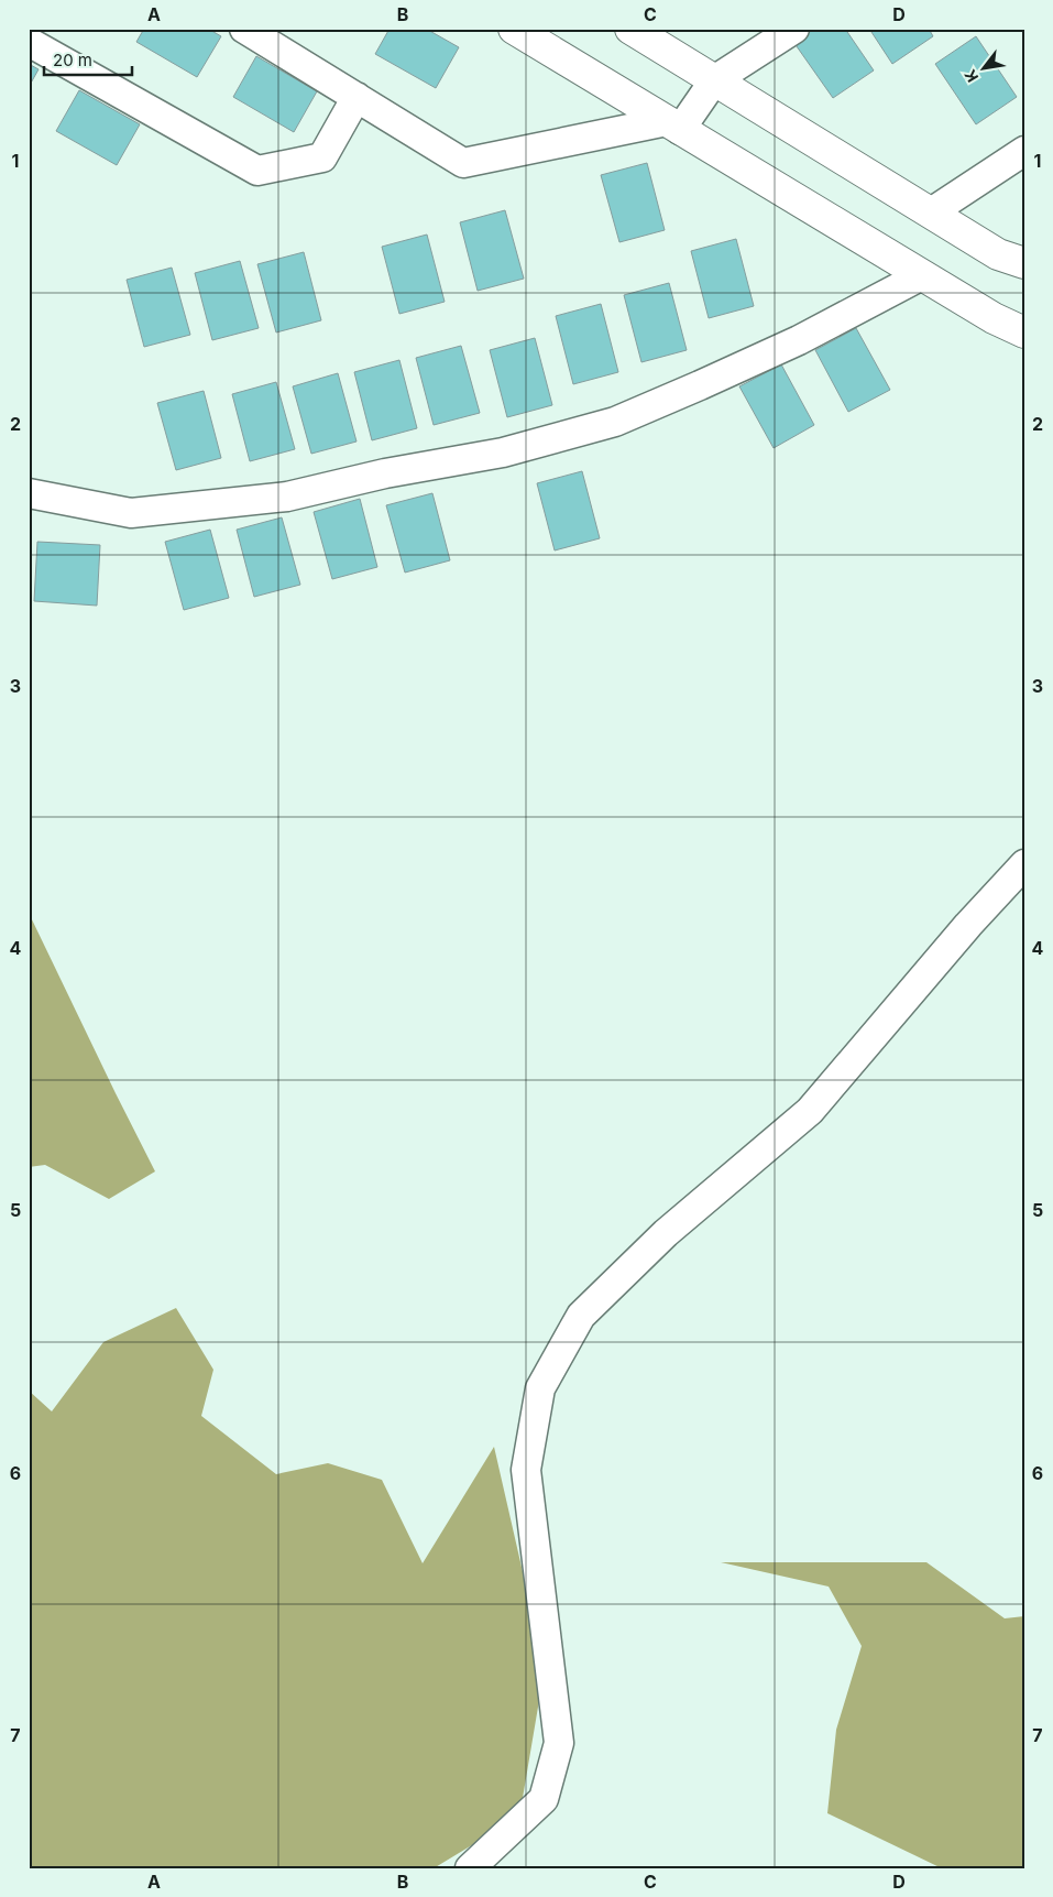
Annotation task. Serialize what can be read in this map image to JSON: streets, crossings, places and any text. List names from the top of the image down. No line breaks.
{"scale_bar":"20 m","north":"bottom left","grid":{"columns":["A","B","C","D"],"rows":["1","2","3","4","5","6","7"]}}
